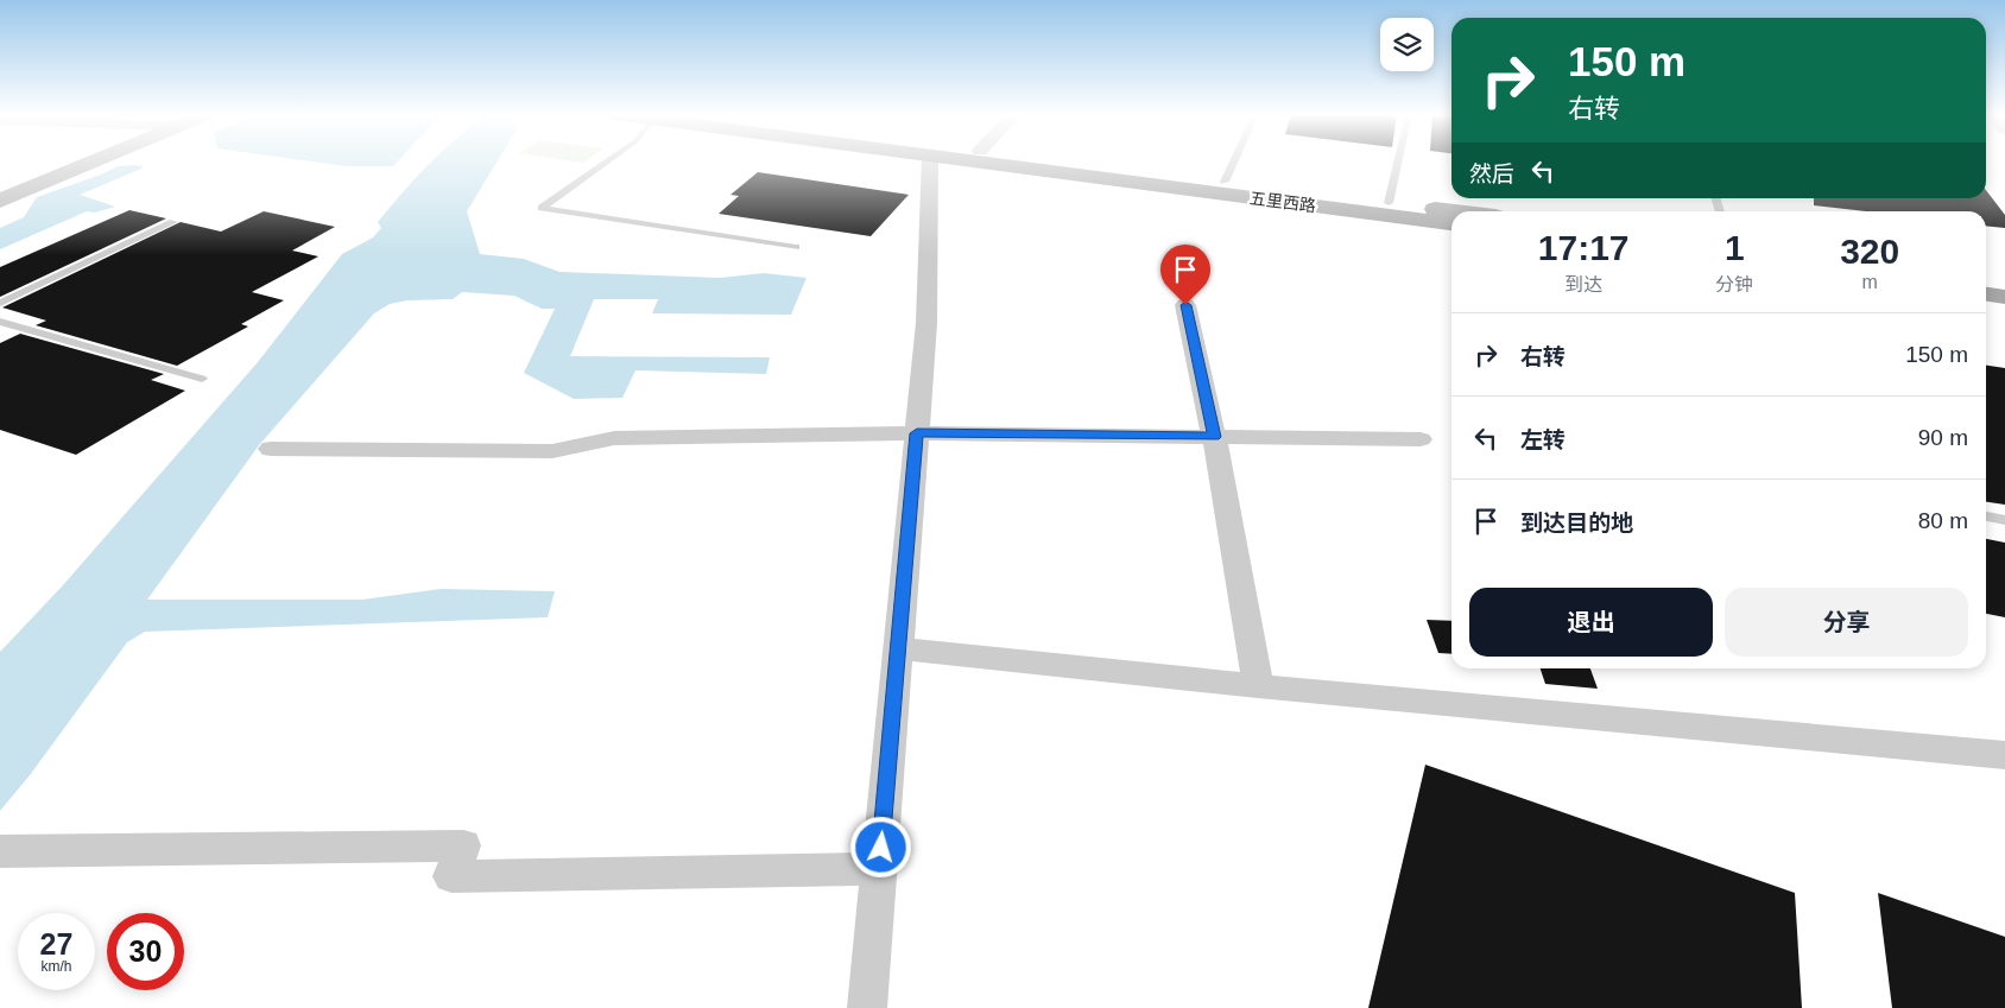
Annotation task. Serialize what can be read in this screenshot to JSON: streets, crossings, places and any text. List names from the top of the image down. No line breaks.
{"streets":{"main road":["五里西路"]},"page":{"turn":["150 m","右转"],"then":"然后","eta":["17:17","到达","1","分钟","320","m"],"list":[{"name":"右转","value":"150 m"},{"name":"左转","value":"90 m"},{"name":"到达目的地","value":"80 m"}],"buttons":["退出","分享"],"speed":"27 km/h","limit":"30"}}
